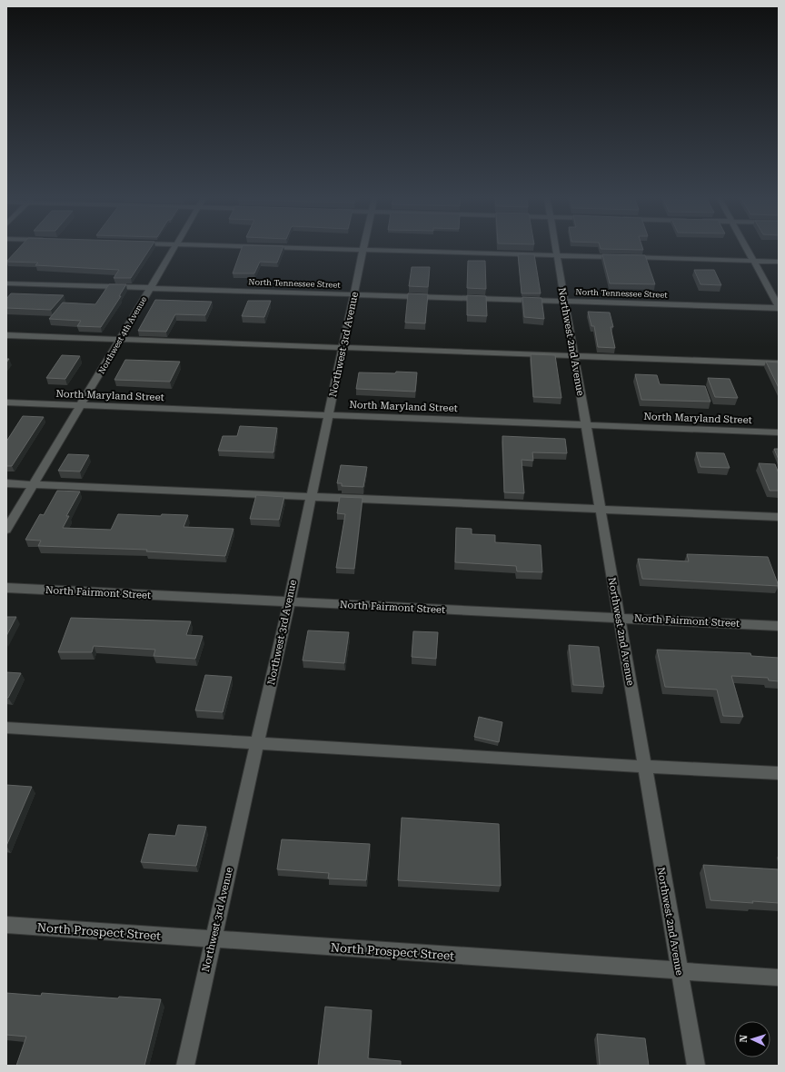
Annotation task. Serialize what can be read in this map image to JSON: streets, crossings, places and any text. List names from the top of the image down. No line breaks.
{"streets":{"street":["North Tennessee Street","Northwest 4th Avenue","Northwest 2nd Avenue","Northwest 3rd Avenue","North Maryland Street","North Fairmont Street","North Prospect Street"]},"crossings":[["North Tennessee Street","Northwest 4th Avenue"],["North Tennessee Street","Northwest 2nd Avenue"],["North Tennessee Street","Northwest 3rd Avenue"],["Northwest 4th Avenue","North Maryland Street"],["Northwest 2nd Avenue","North Maryland Street"],["Northwest 2nd Avenue","North Fairmont Street"],["Northwest 2nd Avenue","North Prospect Street"],["Northwest 3rd Avenue","North Maryland Street"],["Northwest 3rd Avenue","North Fairmont Street"],["Northwest 3rd Avenue","North Prospect Street"]],"north":"left"}
